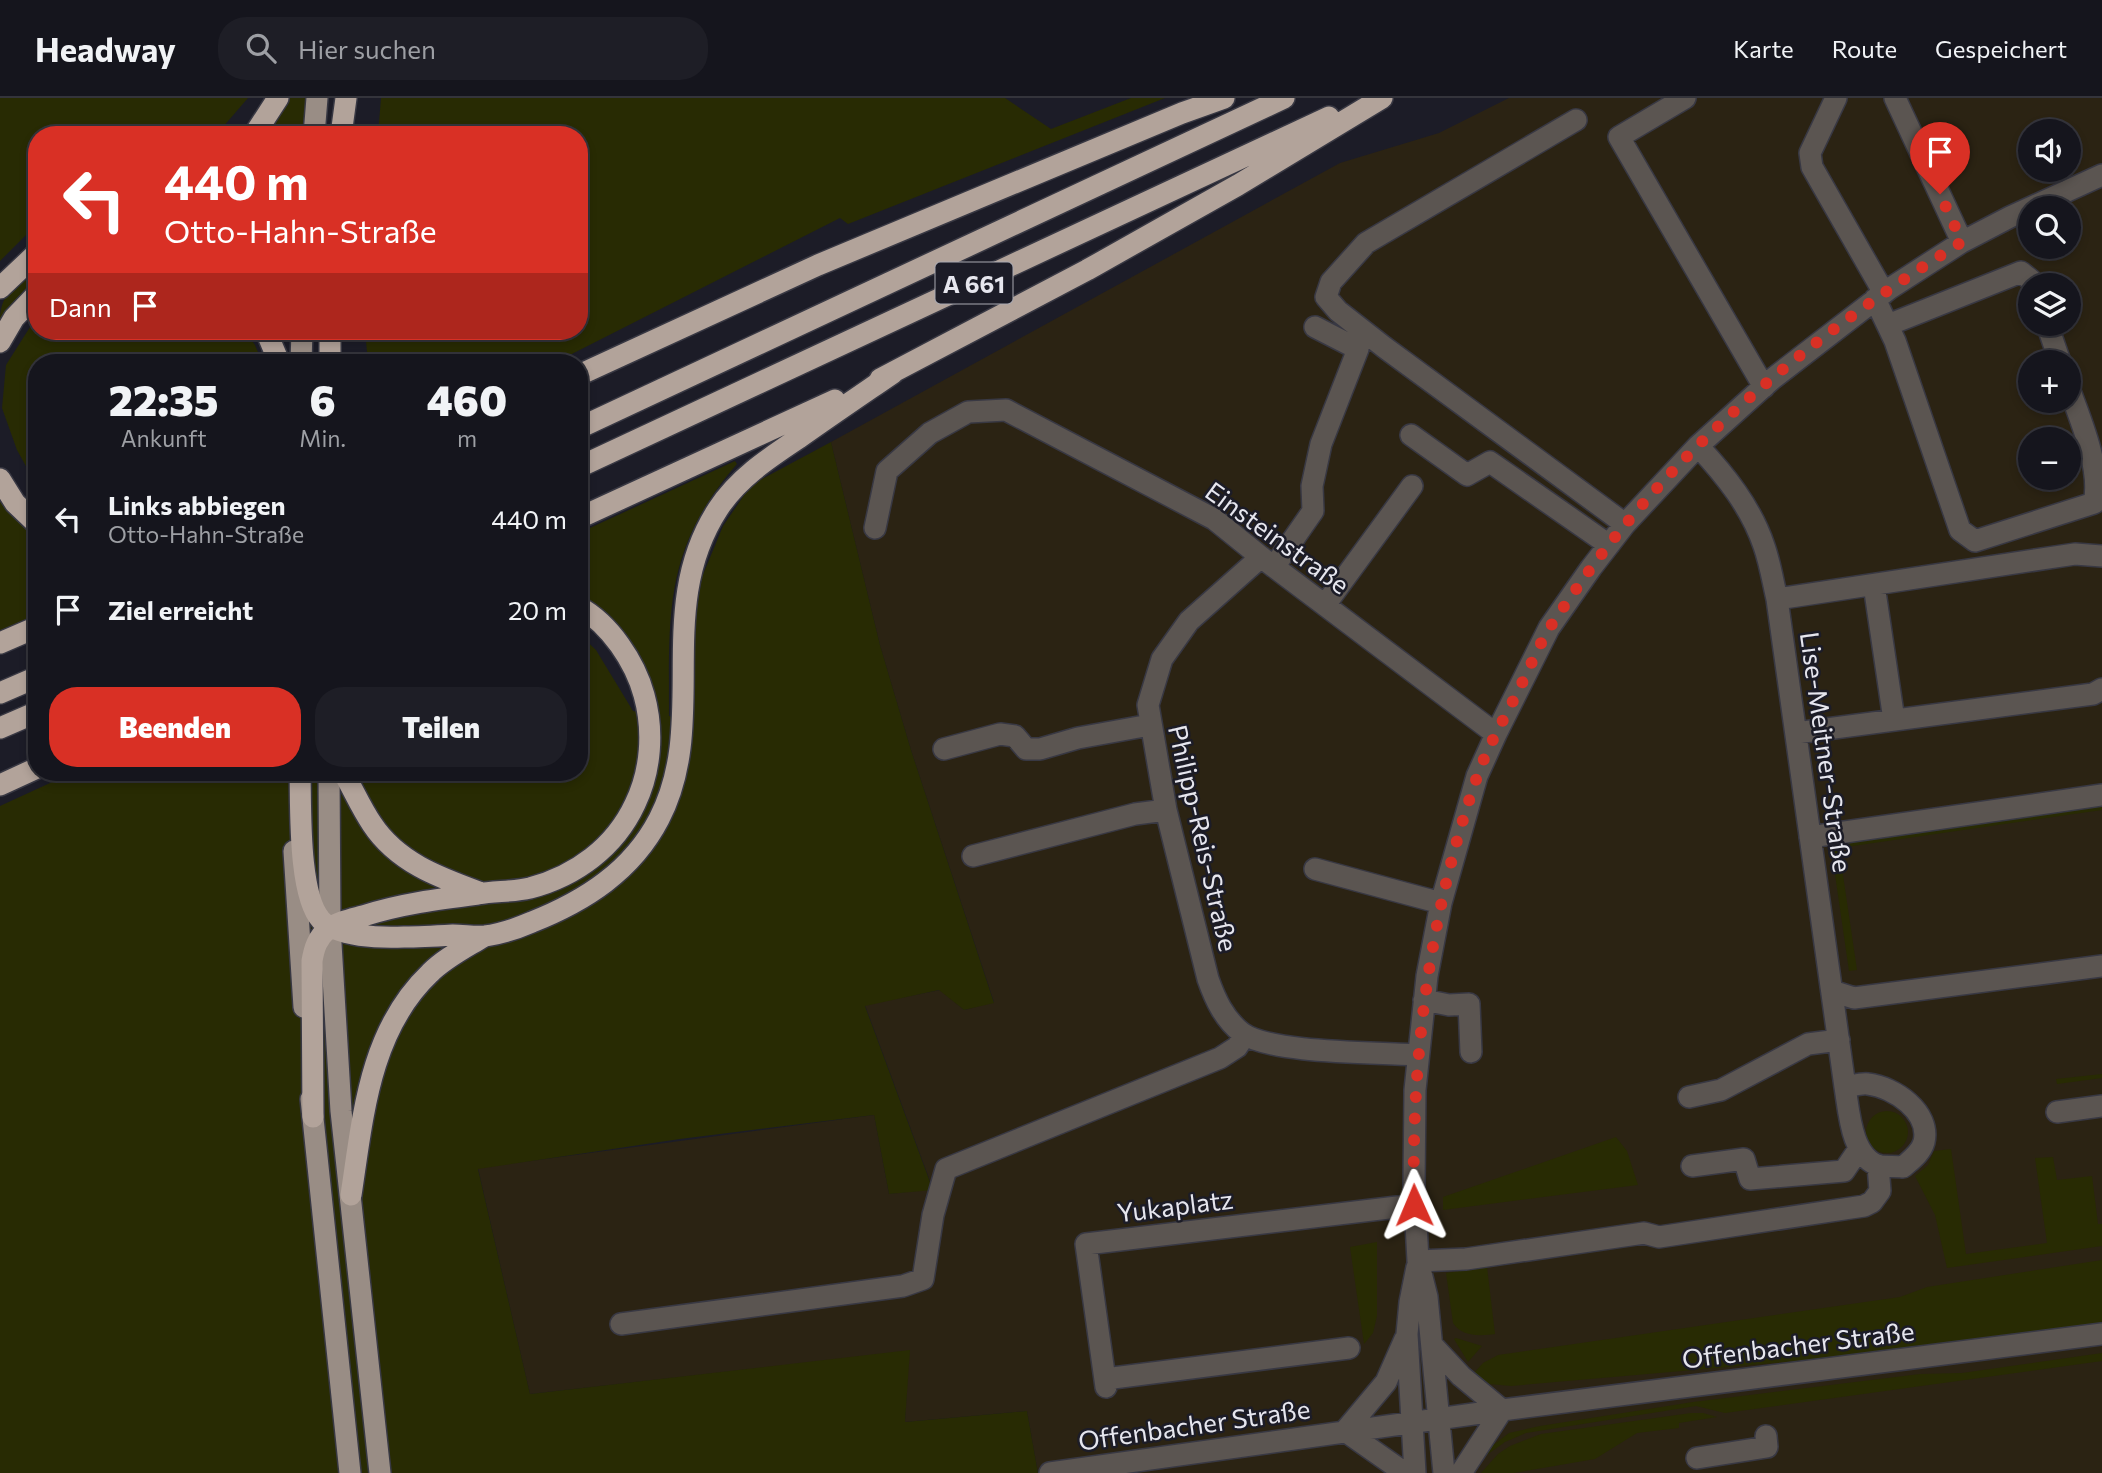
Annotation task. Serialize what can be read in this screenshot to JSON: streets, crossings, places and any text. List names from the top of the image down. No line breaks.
{"streets":{"highway":["A 661"],"street":["Einsteinstraße","Lise-Meitner-Straße","Philipp-Reis-Straße","Yukaplatz","Offenbacher Straße"]},"crossings":[["Einsteinstraße","Philipp-Reis-Straße"]],"page":{"header":"Headway","search":"Hier suchen","nav":["Karte","Route","Gespeichert"],"map_buttons":["+","−"],"turn":["440 m","Otto-Hahn-Straße"],"then":"Dann","eta":["22:35","Ankunft","6","Min.","460","m"],"list":[{"name":"Links abbiegen","note":"Otto-Hahn-Straße","value":"440 m"},{"name":"Ziel erreicht","value":"20 m"}],"buttons":["Beenden","Teilen"]}}
